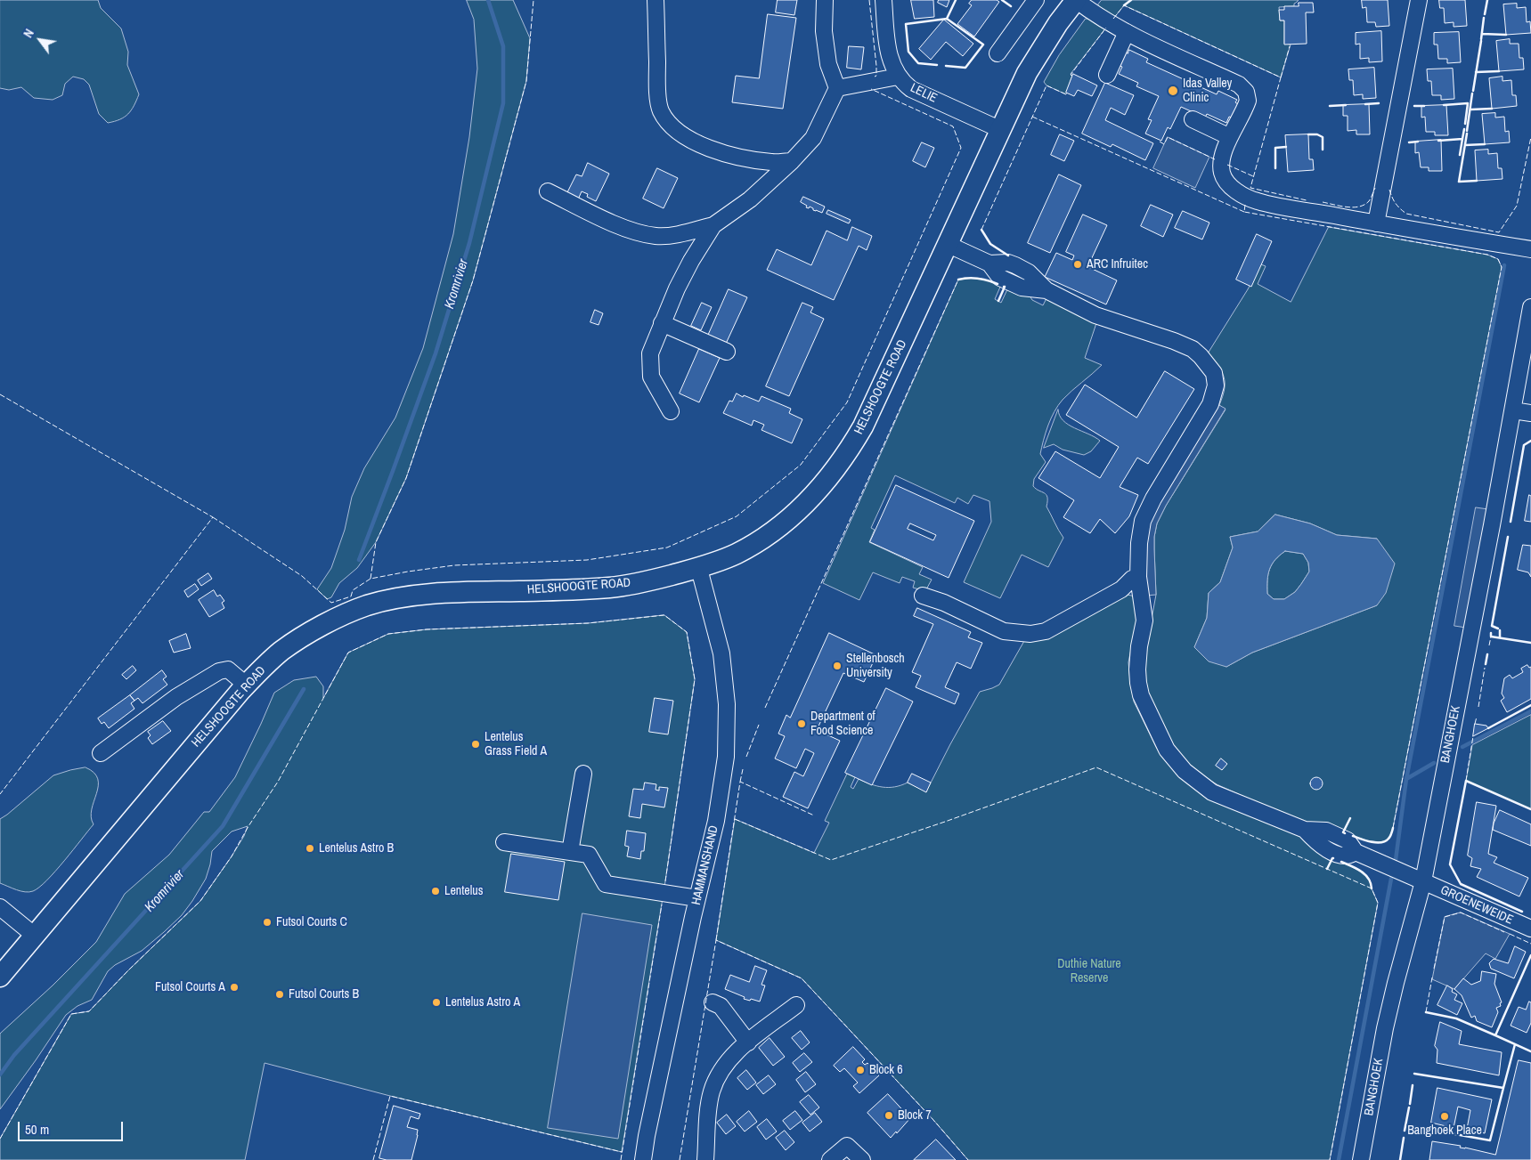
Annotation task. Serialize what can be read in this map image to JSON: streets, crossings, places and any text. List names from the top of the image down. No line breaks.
{"streets":{"main road":["HELSHOOGTE ROAD"],"street":["LELIE","BANGHOEK","HAMMANSHAND","GROENEWEIDE"]},"crossings":[["LELIE","HELSHOOGTE ROAD"],["HELSHOOGTE ROAD","HAMMANSHAND"],["BANGHOEK","GROENEWEIDE"]],"water":["Kromrivier"],"parks":["Duthie Nature Reserve"],"places":["Idas Valley Clinic","ARC Infruitec","Stellenbosch University","Department of Food Science","Lentelus Grass Field A","Lentelus Astro B","Lentelus","Futsol Courts C","Futsol Courts A","Futsol Courts B","Lentelus Astro A","Block 6","Block 7","Banghoek Place"],"scale_bar":"50 m","north":"top left"}
